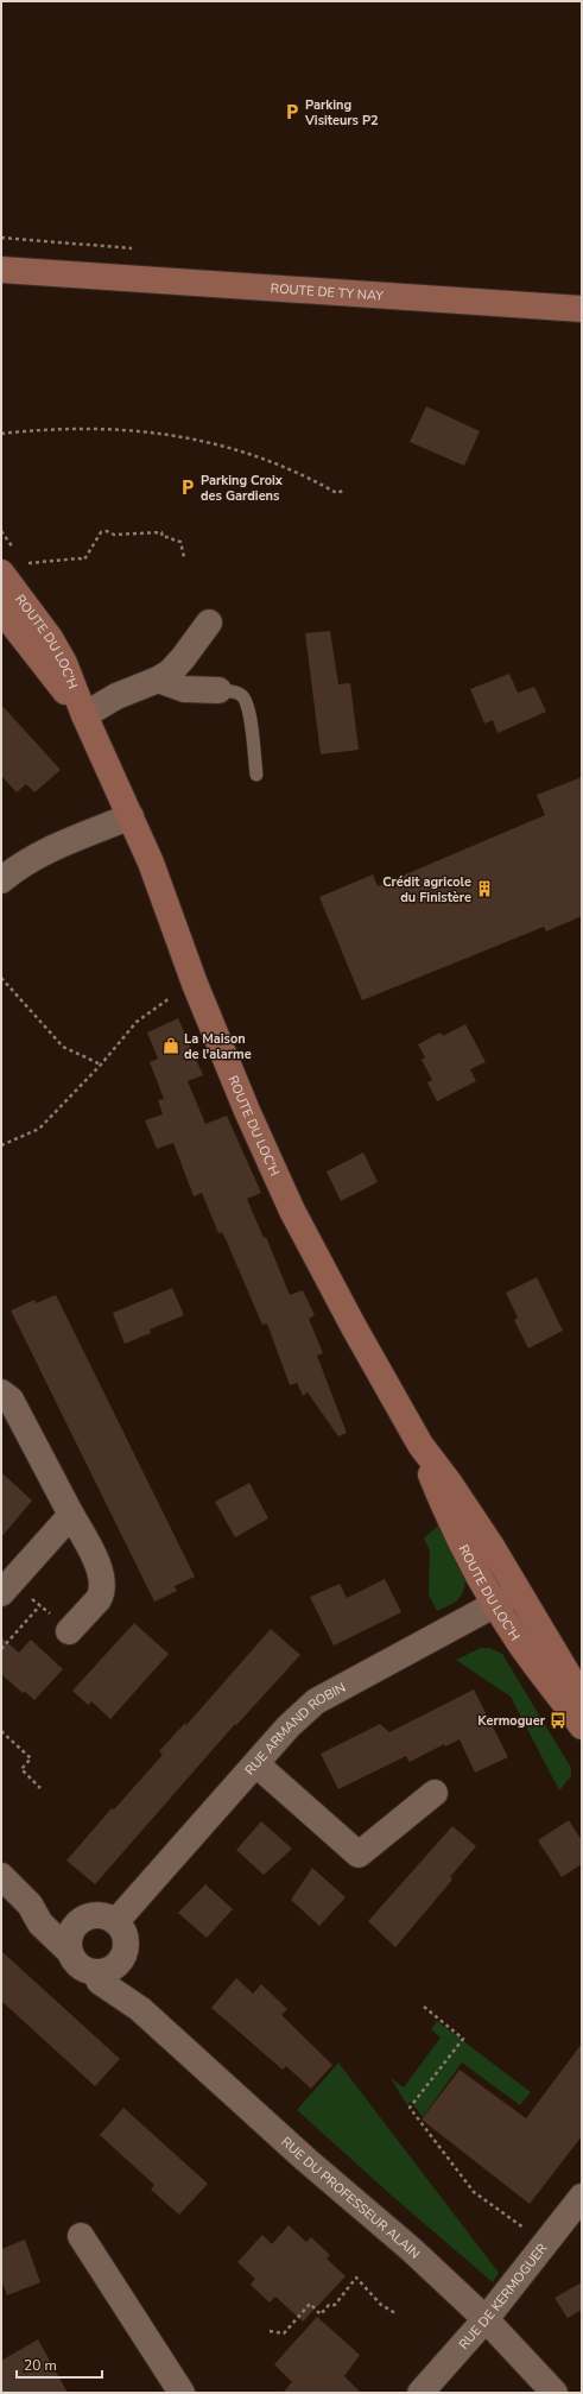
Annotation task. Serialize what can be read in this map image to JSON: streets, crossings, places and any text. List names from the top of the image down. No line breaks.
{"streets":{"main road":["ROUTE DE TY NAY","ROUTE DU LOC'H"],"street":["RUE ARMAND ROBIN","RUE DU PROFESSEUR ALAIN","RUE DE KERMOGUER"]},"crossings":[["ROUTE DU LOC'H","RUE ARMAND ROBIN"],["RUE ARMAND ROBIN","RUE DU PROFESSEUR ALAIN"],["RUE DU PROFESSEUR ALAIN","RUE DE KERMOGUER"]],"places":{"parking":["Parking Visiteurs P2","Parking Croix des Gardiens"],"building":["Crédit agricole du Finistère"],"shop":["La Maison de l'alarme"],"bus stop":["Kermoguer"]},"scale_bar":"20 m"}
